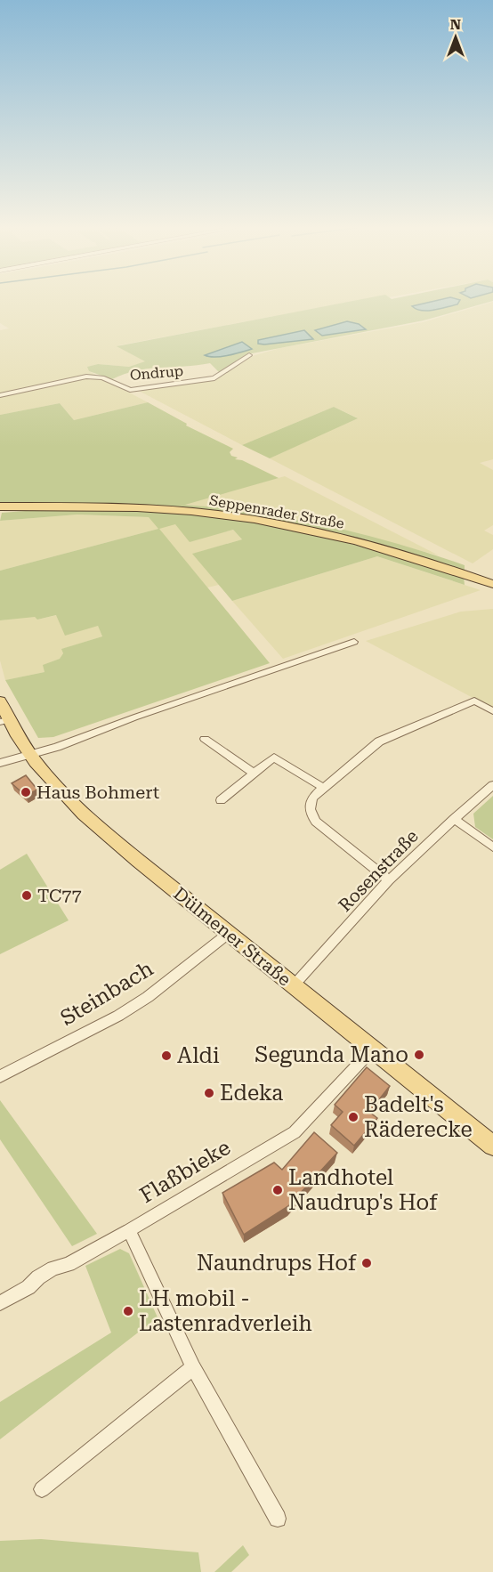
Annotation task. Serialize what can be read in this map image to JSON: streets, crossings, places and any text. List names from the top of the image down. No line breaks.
{"streets":{"main road":["Seppenrader Straße","Dülmener Straße"],"street":["Ondrup","Rosenstraße","Steinbach","Flaßbieke"]},"crossings":[["Rosenstraße","Dülmener Straße"],["Dülmener Straße","Steinbach"],["Dülmener Straße","Flaßbieke"]],"places":["Haus Bohmert","TC77","Segunda Mano","Aldi","Edeka","Badelt's Räderecke","Landhotel Naudrup's Hof","Naundrups Hof","LH mobil - Lastenradverleih"],"north":"top"}
